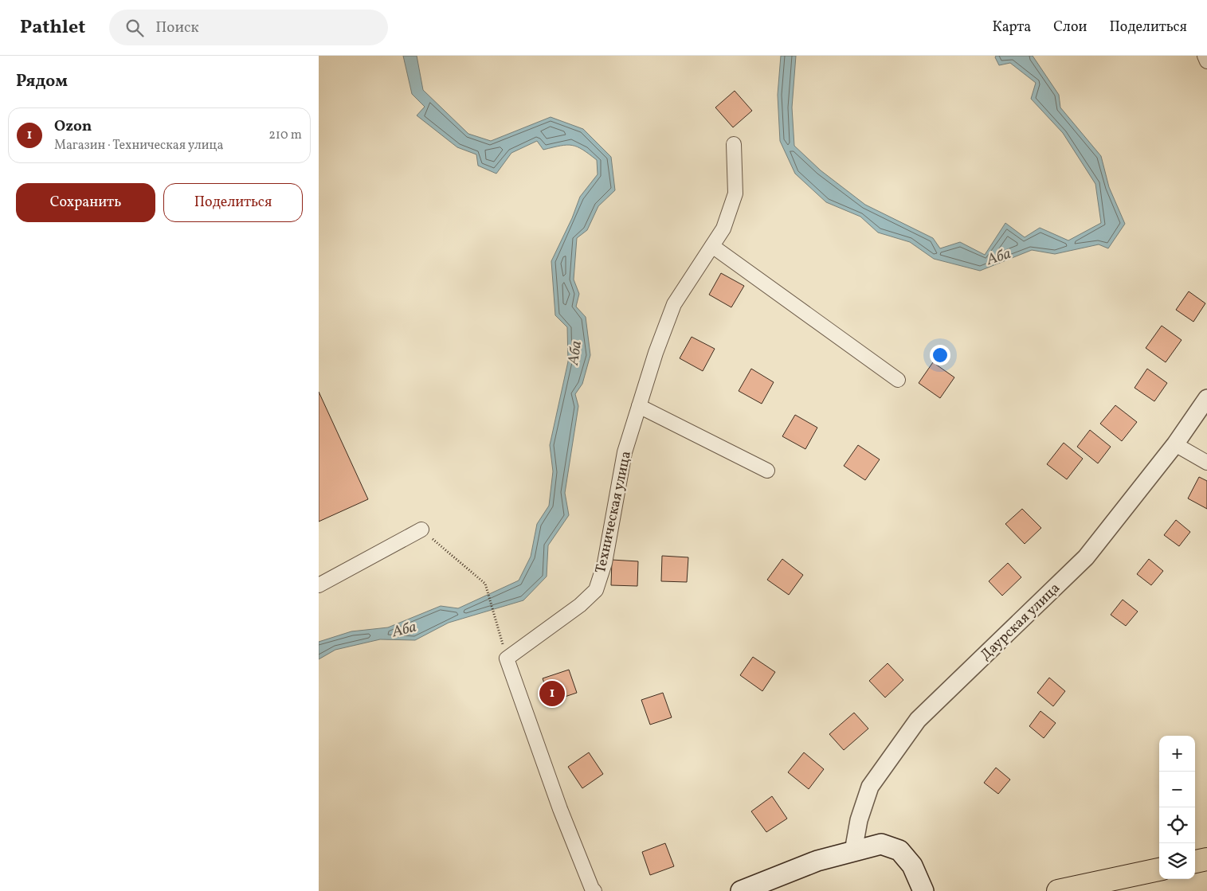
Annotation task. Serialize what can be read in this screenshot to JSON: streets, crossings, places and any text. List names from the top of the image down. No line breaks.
{"streets":{"street":["Техническая улица","Даурская улица"]},"water":["Аба"],"page":{"header":"Pathlet","search":"Поиск","nav":["Карта","Слои","Поделиться"],"heading":"Рядом","list":[{"mark":"1","name":"Ozon","note":"Магазин · Техническая улица","value":"210 m"}],"buttons":["Сохранить","Поделиться"],"pins":"1","map_buttons":["+","−"]}}
